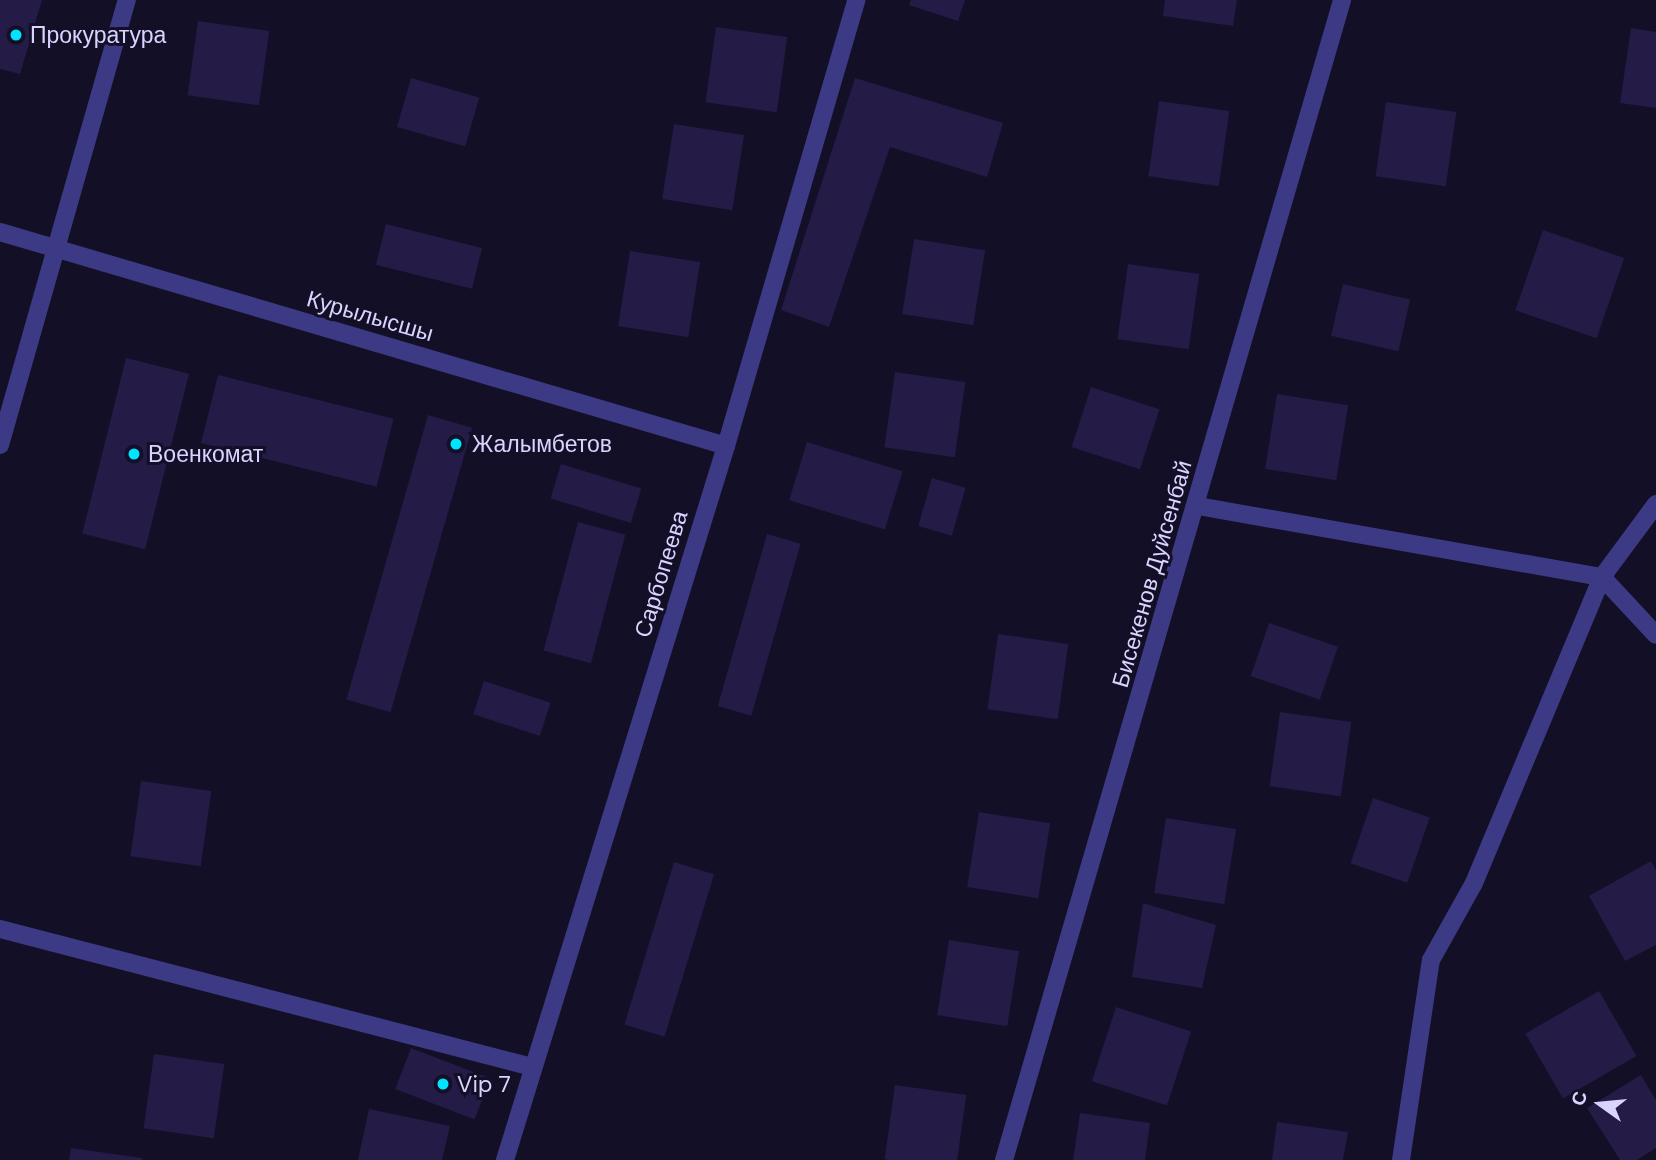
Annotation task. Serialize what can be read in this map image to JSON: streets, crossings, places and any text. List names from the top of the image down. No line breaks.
{"streets":{"street":["Курылысшы","Сарбопеева","Бисекенов Дуйсенбай"]},"crossings":[["Курылысшы","Сарбопеева"]],"places":["Прокуратура","Жалымбетов","Военкомат","Vip 7"],"north":"left"}
